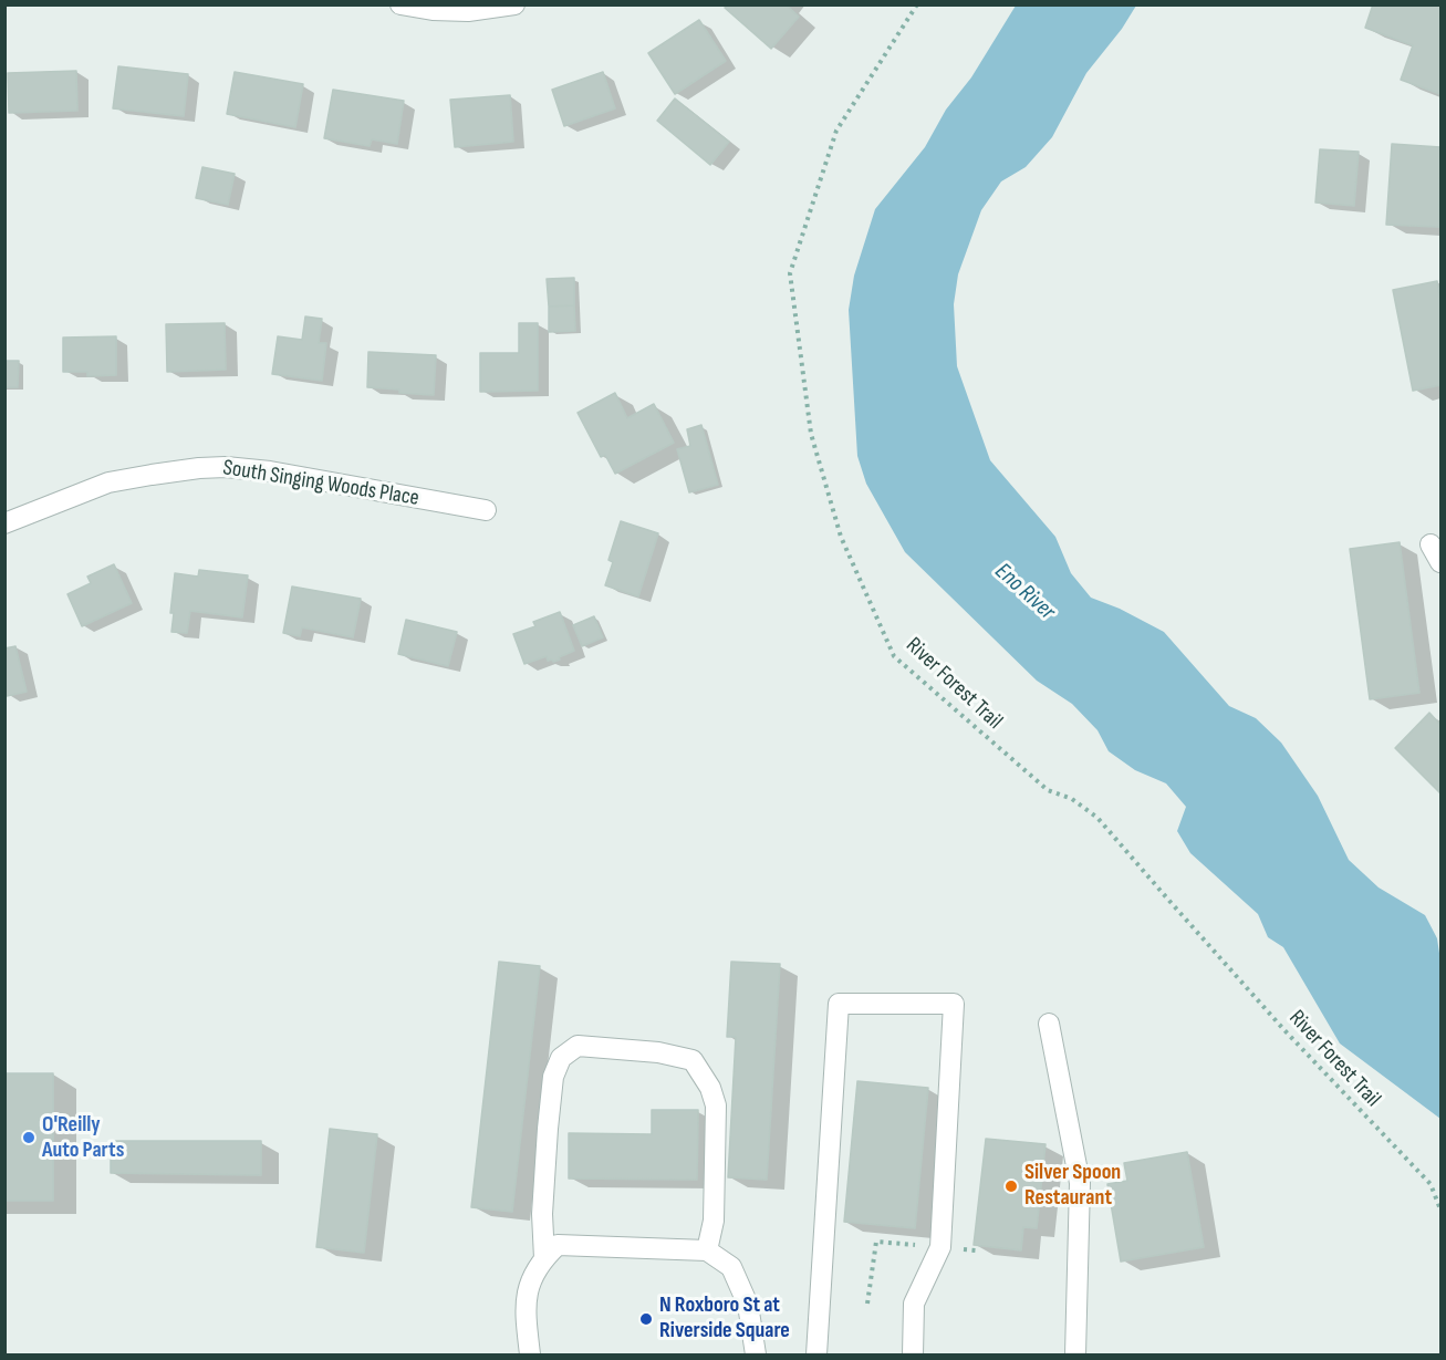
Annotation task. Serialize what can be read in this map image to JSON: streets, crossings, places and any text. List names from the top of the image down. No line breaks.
{"streets":{"street":["South Singing Woods Place"],"path":["River Forest Trail"]},"water":["Eno River"],"places":["O'Reilly Auto Parts","Silver Spoon Restaurant","N Roxboro St at Riverside Square"]}
